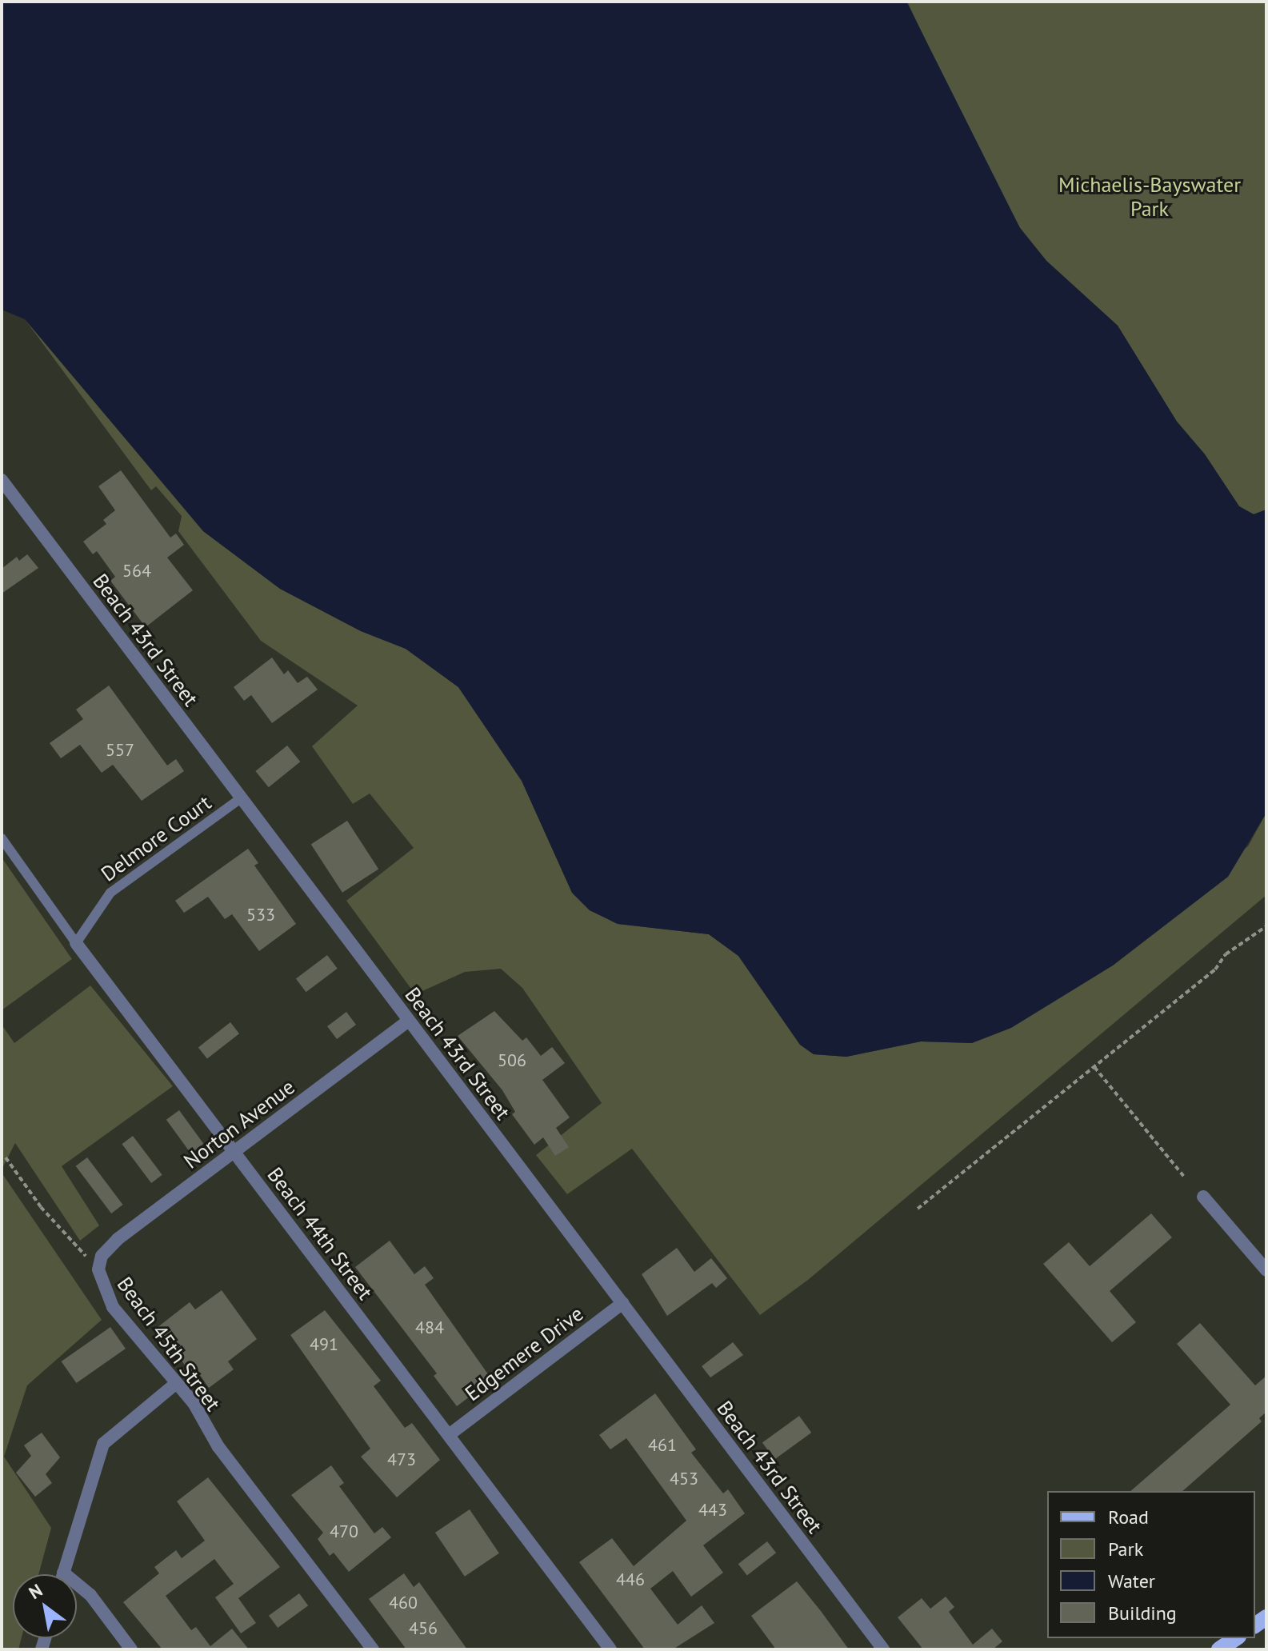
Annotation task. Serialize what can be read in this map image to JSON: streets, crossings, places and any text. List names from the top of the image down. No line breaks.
{"streets":{"street":["Beach 43rd Street","Norton Avenue","Beach 44th Street","Beach 45th Street","Edgemere Drive"],"lane":["Delmore Court"]},"crossings":[["Beach 43rd Street","Delmore Court"],["Beach 43rd Street","Norton Avenue"],["Beach 43rd Street","Edgemere Drive"],["Delmore Court","Beach 44th Street"],["Norton Avenue","Beach 44th Street"],["Norton Avenue","Beach 45th Street"],["Beach 44th Street","Edgemere Drive"]],"parks":["Michaelis-Bayswater Park"],"house_numbers":["564","557","533","506","484","491","461","473","453","443","470","446","460","456"],"legend":["Road","Park","Water","Building"],"north":"top left"}
